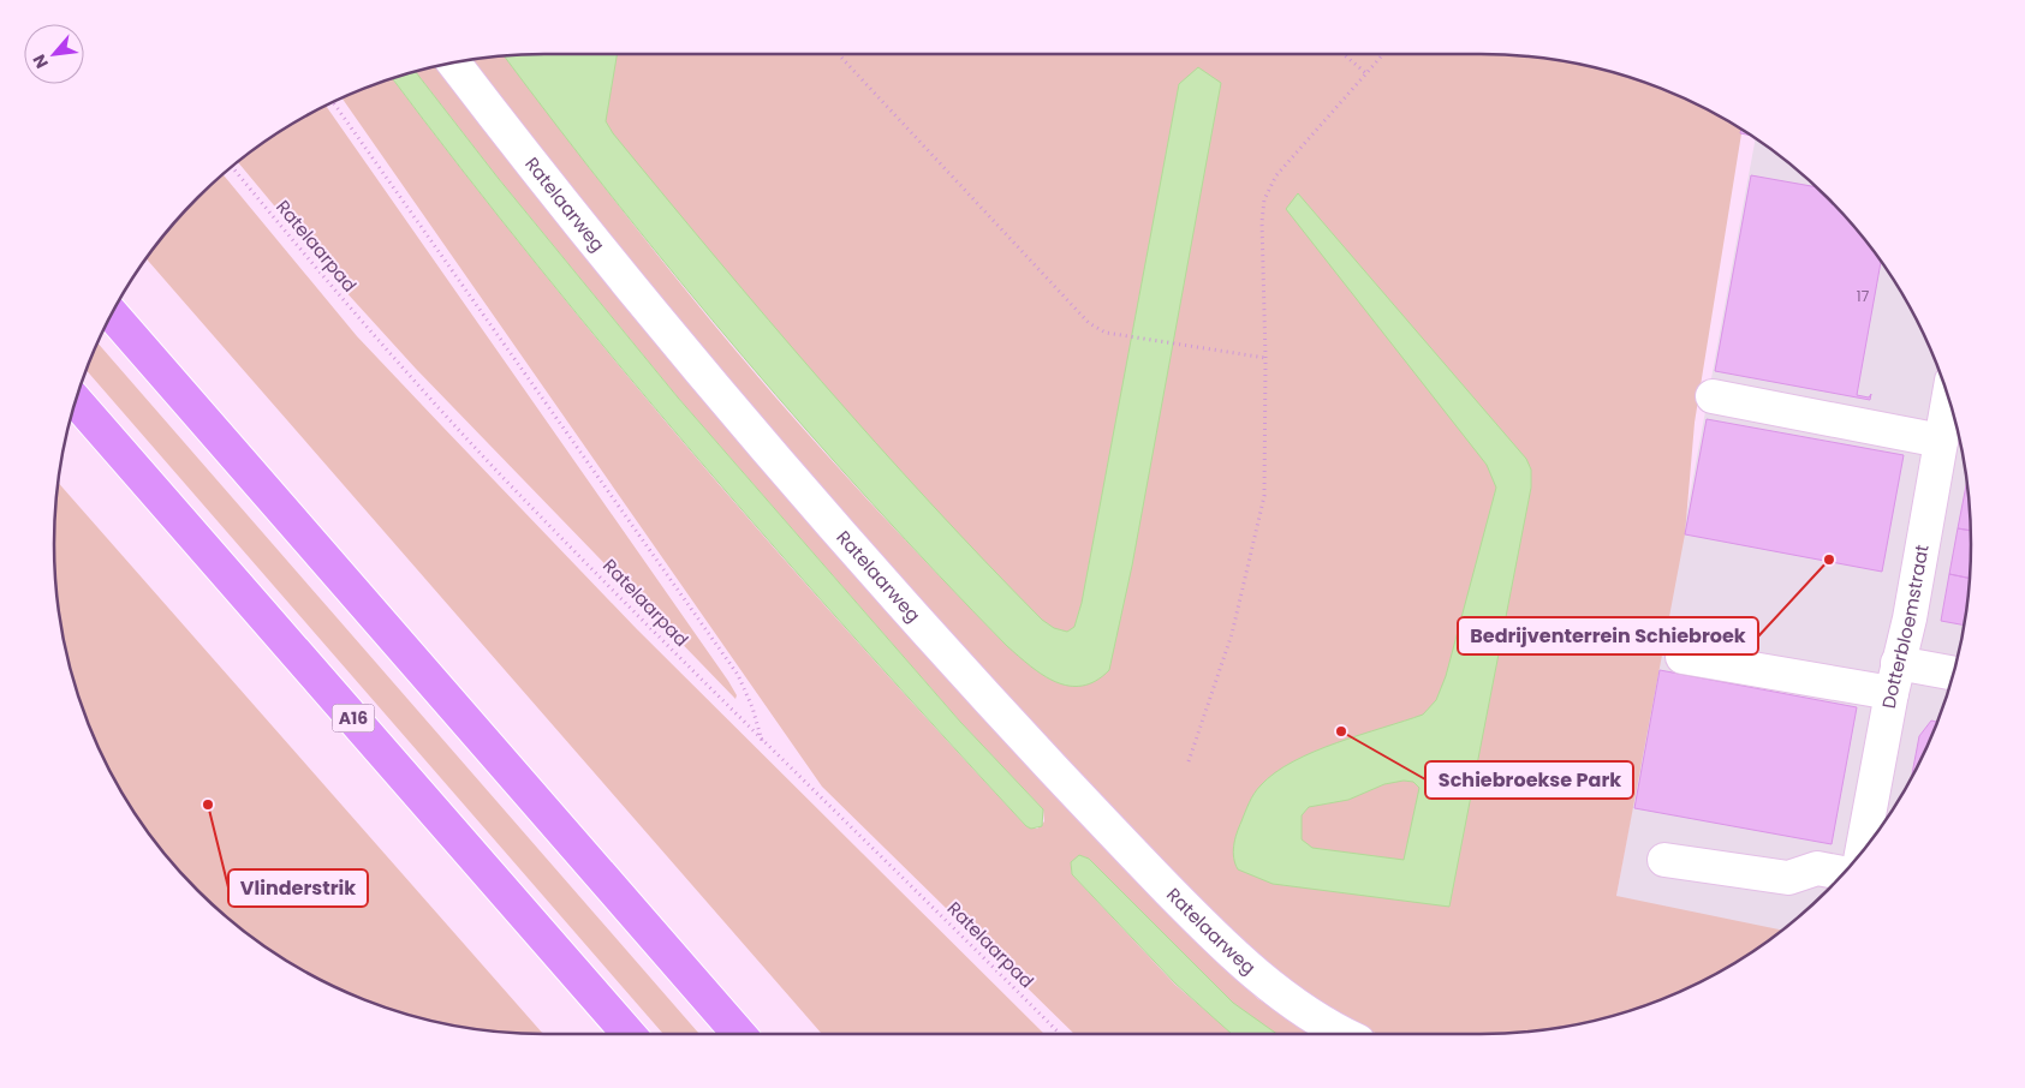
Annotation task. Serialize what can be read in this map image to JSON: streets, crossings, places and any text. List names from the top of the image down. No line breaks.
{"streets":{"highway":["A16"],"street":["Ratelaarweg","Dotterbloemstraat"],"path":["Ratelaarpad"]},"places":["Bedrijventerrein Schiebroek","Schiebroekse Park","Vlinderstrik"],"house_numbers":["17"],"north":"bottom left"}
